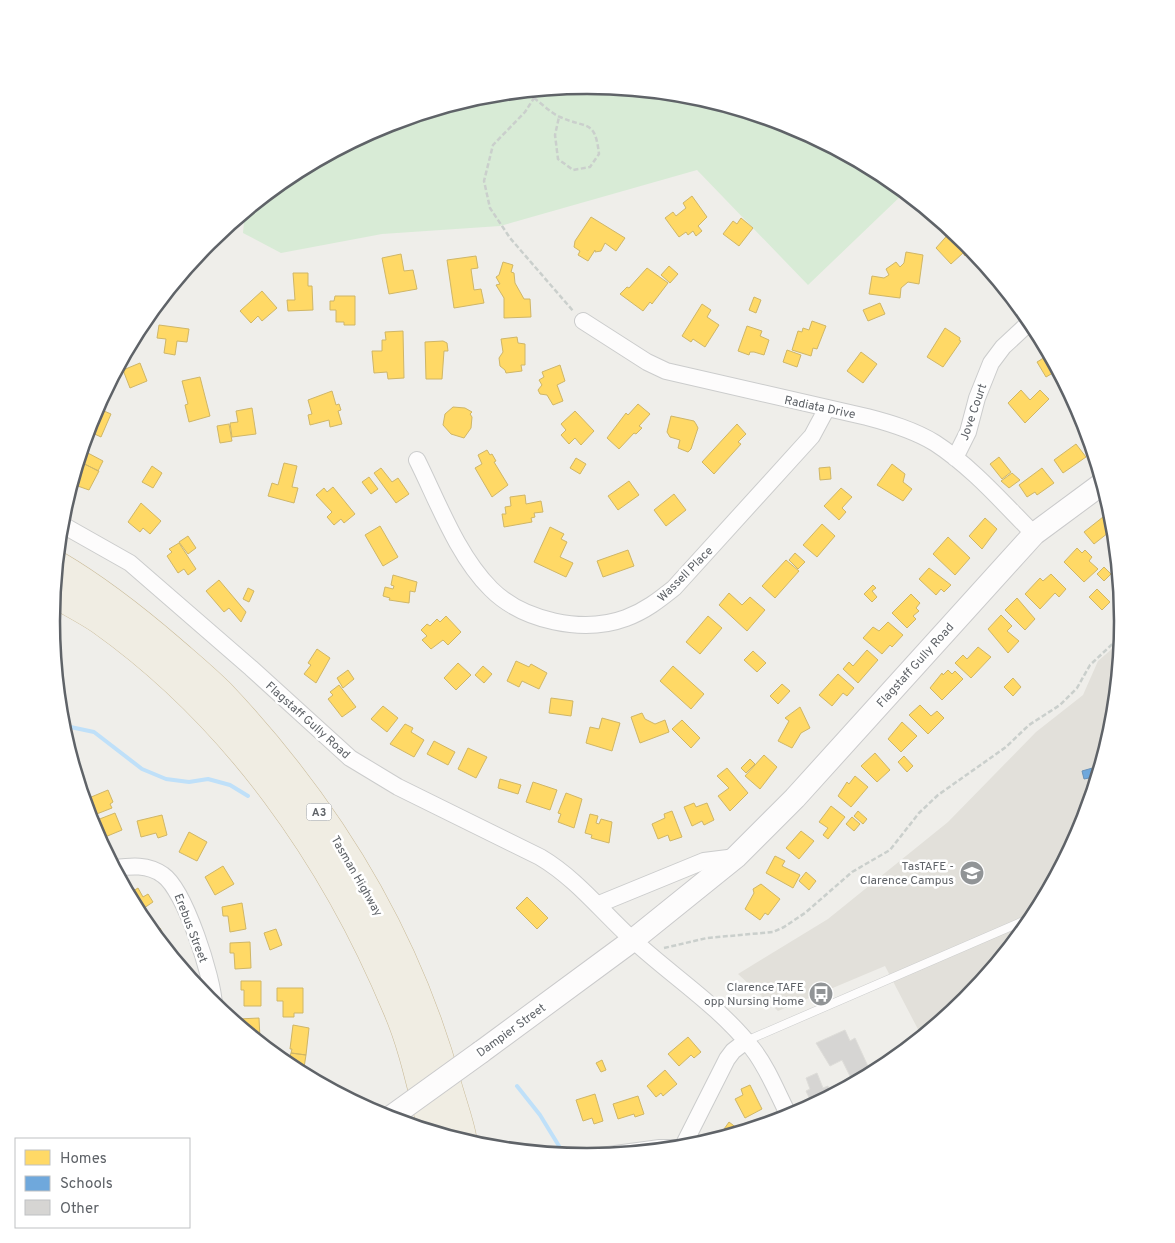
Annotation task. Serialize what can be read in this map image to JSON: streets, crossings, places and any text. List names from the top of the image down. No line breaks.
{"streets":{"highway":["A3","Tasman Highway"],"street":["Radiata Drive","Jove Court","Wassell Place","Flagstaff Gully Road","Erebus Street","Dampier Street"]},"crossings":[["Radiata Drive","Jove Court"],["Radiata Drive","Wassell Place"],["Radiata Drive","Flagstaff Gully Road"],["Flagstaff Gully Road","Dampier Street"]],"places":{"school or university":["TasTAFE - Clarence Campus"],"bus stop":["Clarence TAFE opp Nursing Home"]},"legend":["Homes","Schools","Other"]}
